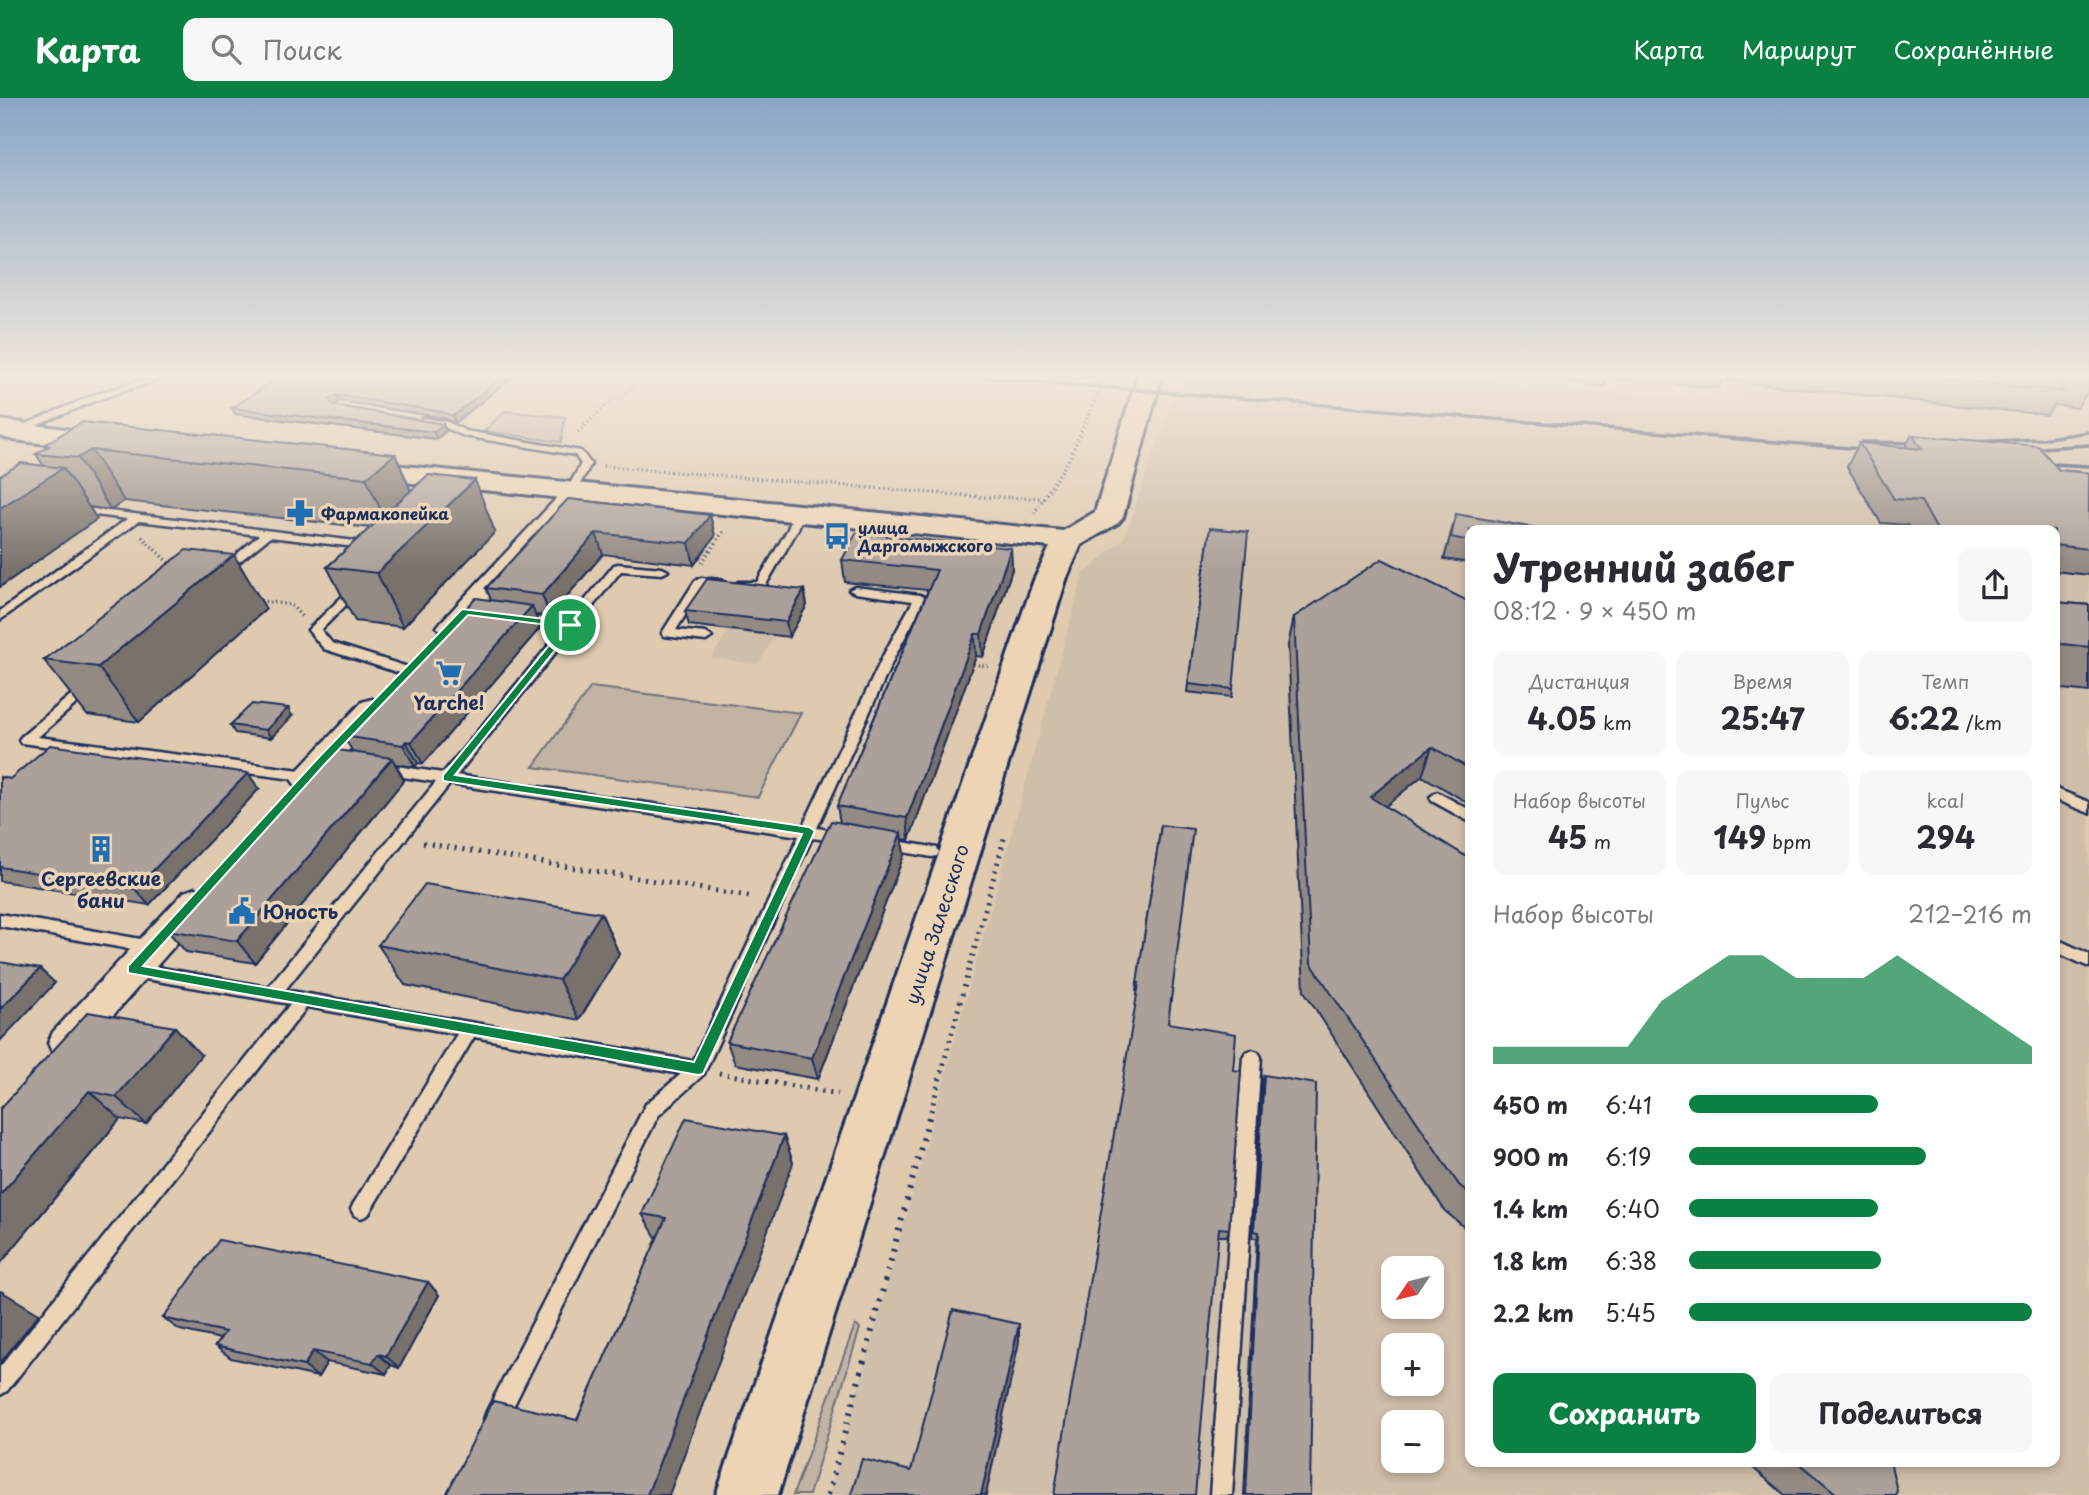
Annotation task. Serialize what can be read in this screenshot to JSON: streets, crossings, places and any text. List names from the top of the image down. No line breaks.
{"streets":{"main road":["улица Залесского"]},"places":{"pharmacy":["Фармакопейка"],"bus stop":["улица Даргомыжского"],"supermarket":["Yarche!"],"building":["Сергеевские бани"],"public building":["Юность"]},"north":"bottom left","page":{"header":"Карта","search":"Поиск","nav":["Карта","Маршрут","Сохранённые"],"heading":["Утренний забег","08:12 · 9 × 450 m"],"stats":[["Дистанция","4.05 km"],["Время","25:47"],["Темп","6:22 /km"],["Набор высоты","45 m"],["Пульс","149 bpm"],["kcal","294"]],"chart":["Набор высоты","212–216 m"],"list":[{"name":"450 m","note":"6:41"},{"name":"900 m","note":"6:19"},{"name":"1.4 km","note":"6:40"},{"name":"1.8 km","note":"6:38"},{"name":"2.2 km","note":"5:45"}],"map_buttons":["+","−"],"buttons":["Сохранить","Поделиться"]}}
